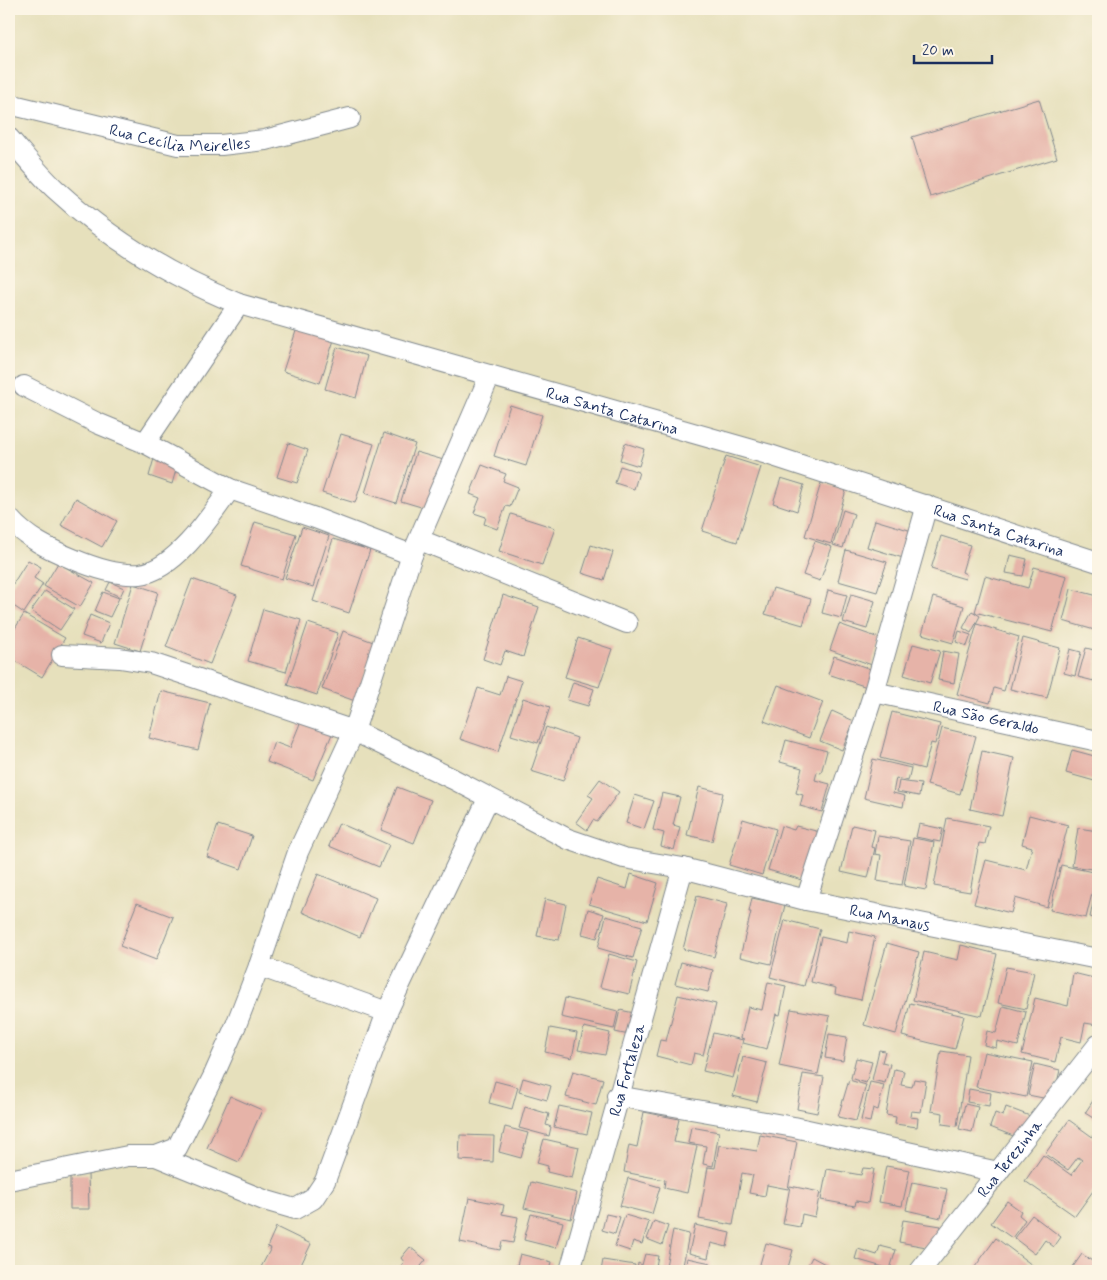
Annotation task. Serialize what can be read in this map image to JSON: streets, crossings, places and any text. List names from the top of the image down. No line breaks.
{"streets":{"street":["Rua Cecília Meirelles","Rua Santa Catarina","Rua São Geraldo","Rua Manaus","Rua Fortaleza","Rua Terezinha"]},"crossings":[["Rua Manaus","Rua Fortaleza"]],"scale_bar":"20 m"}
